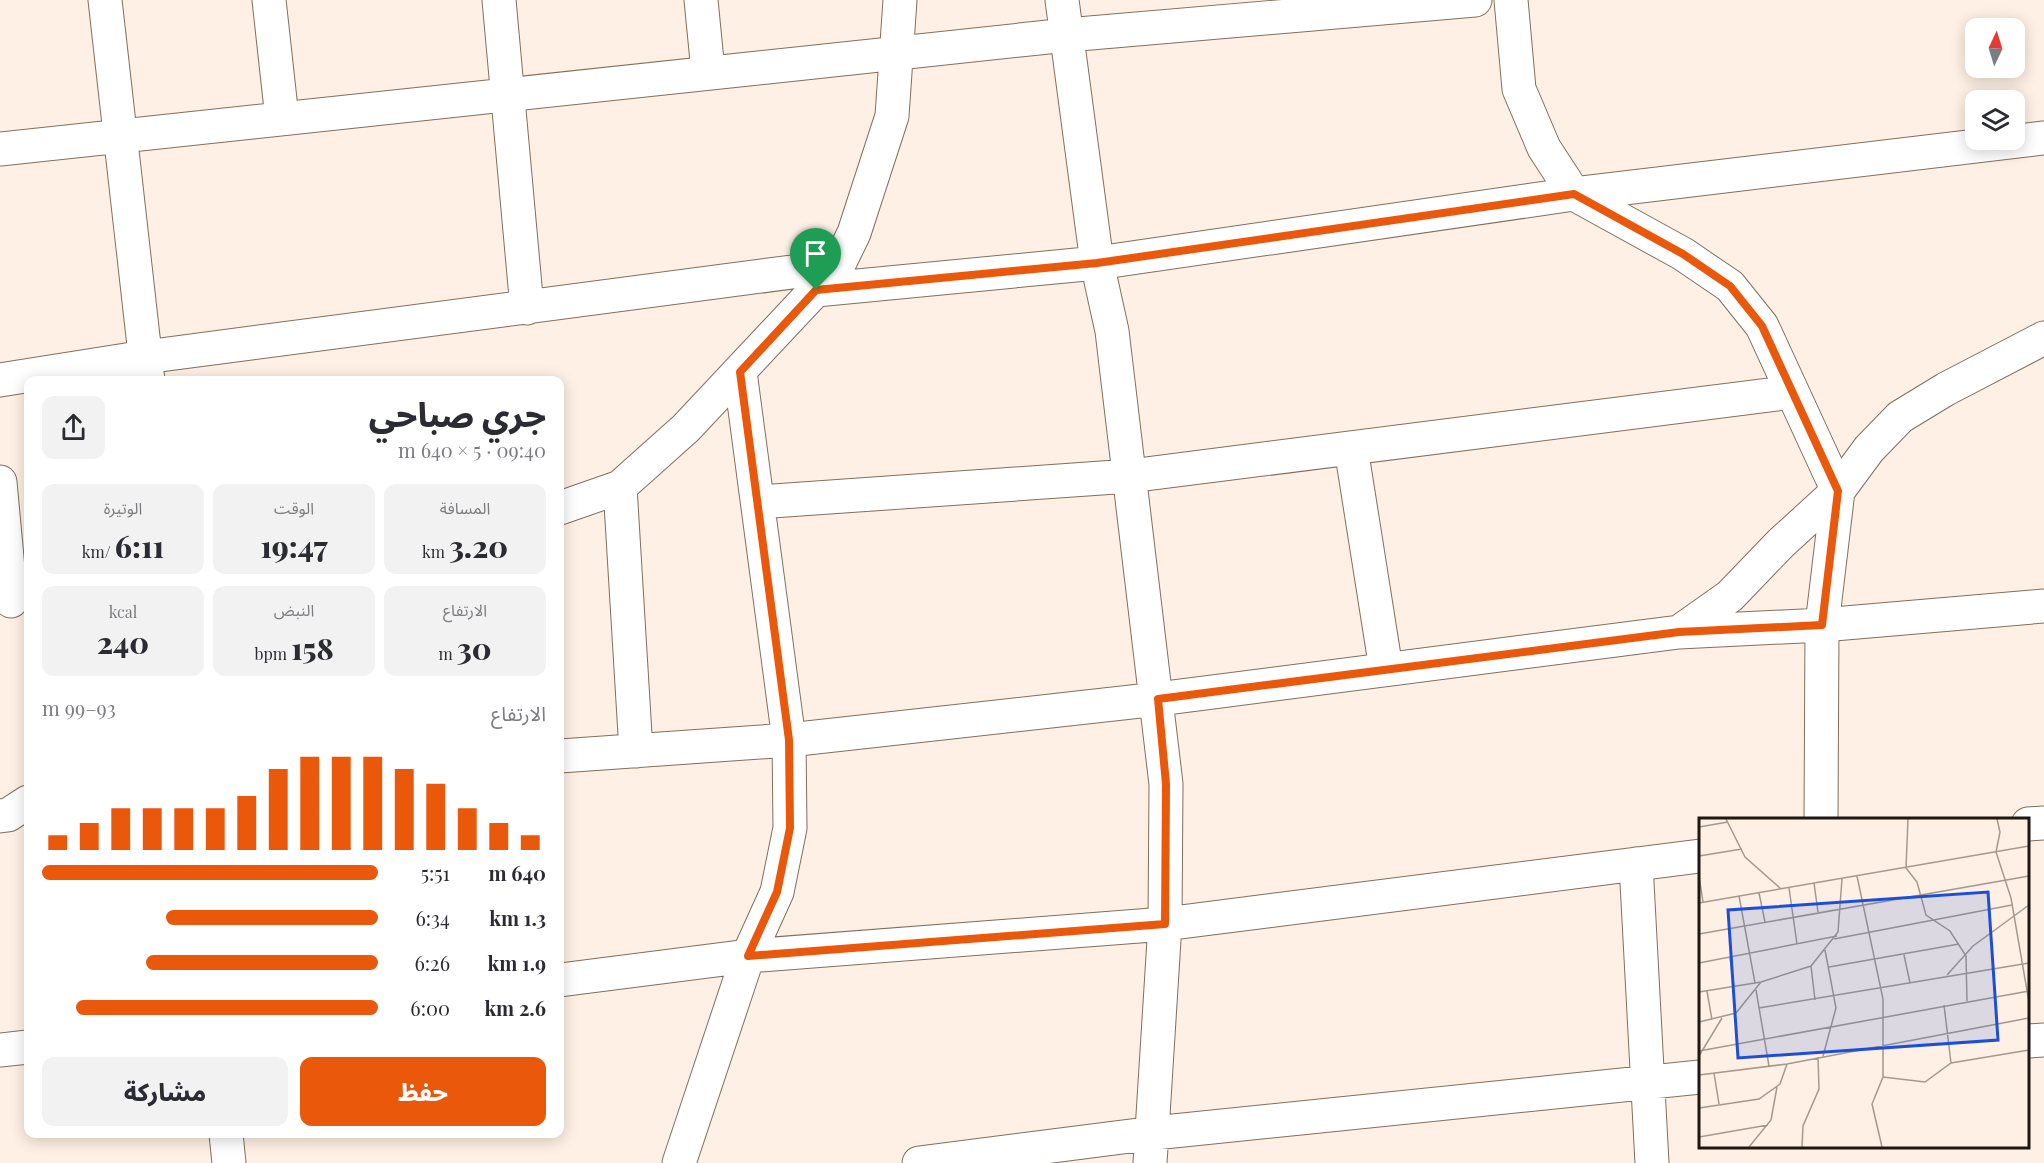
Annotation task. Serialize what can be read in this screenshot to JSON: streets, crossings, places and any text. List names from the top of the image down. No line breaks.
{"north":"top","page":{"heading":["جري صباحي","09:40 · 5 × 640 m"],"stats":[["المسافة","3.20 km"],["الوقت","19:47"],["الوتيرة","6:11 /km"],["الارتفاع","30 m"],["النبض","158 bpm"],["kcal","240"]],"chart":["الارتفاع","93–99 m"],"list":[{"name":"640 m","note":"5:51"},{"name":"1.3 km","note":"6:34"},{"name":"1.9 km","note":"6:26"},{"name":"2.6 km","note":"6:00"}],"buttons":["حفظ","مشاركة"]}}
